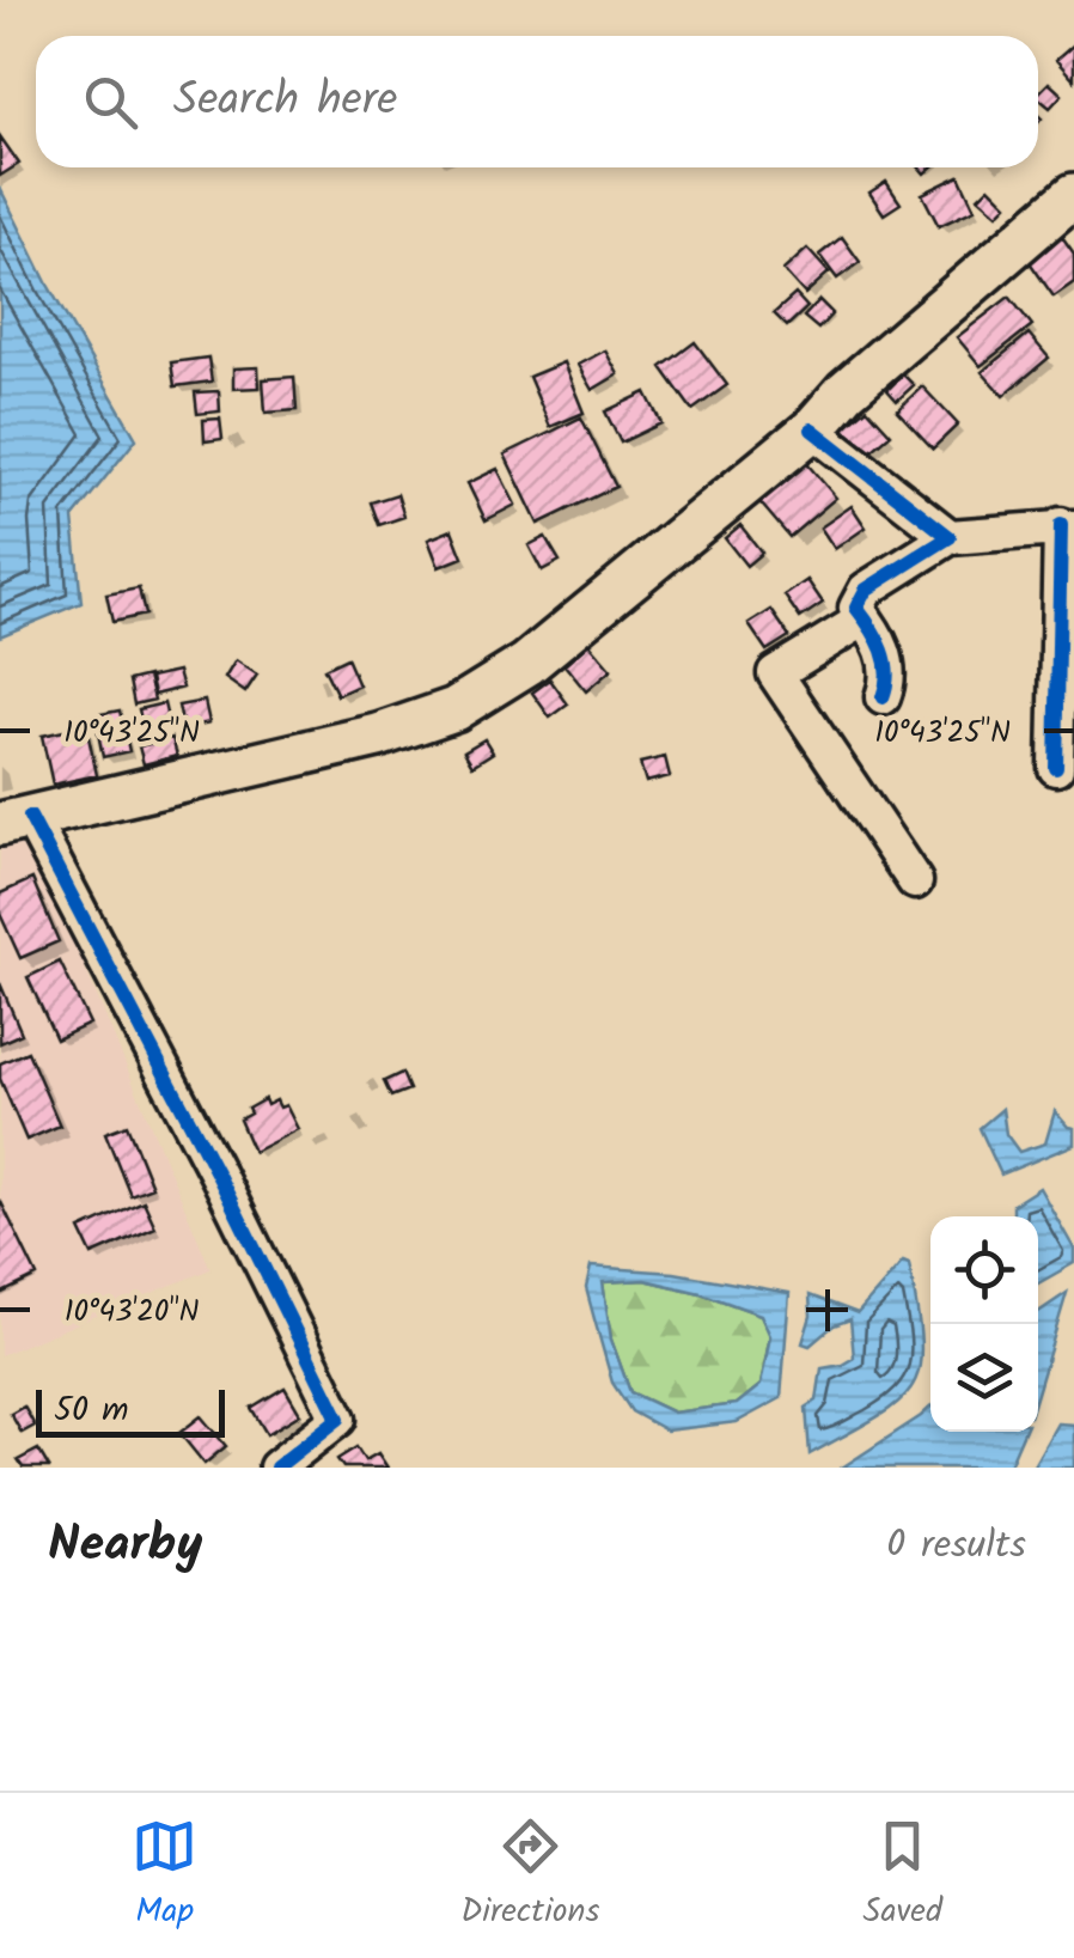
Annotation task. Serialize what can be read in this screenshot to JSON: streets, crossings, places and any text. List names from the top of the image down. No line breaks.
{"scale_bar":"50 m","page":{"search":"Search here","scale":"50 m","heading":["Nearby","0 results"],"nav":["Map","Directions","Saved"]},"coordinates":["10°43'25\"N","10°43'20\"N"]}
